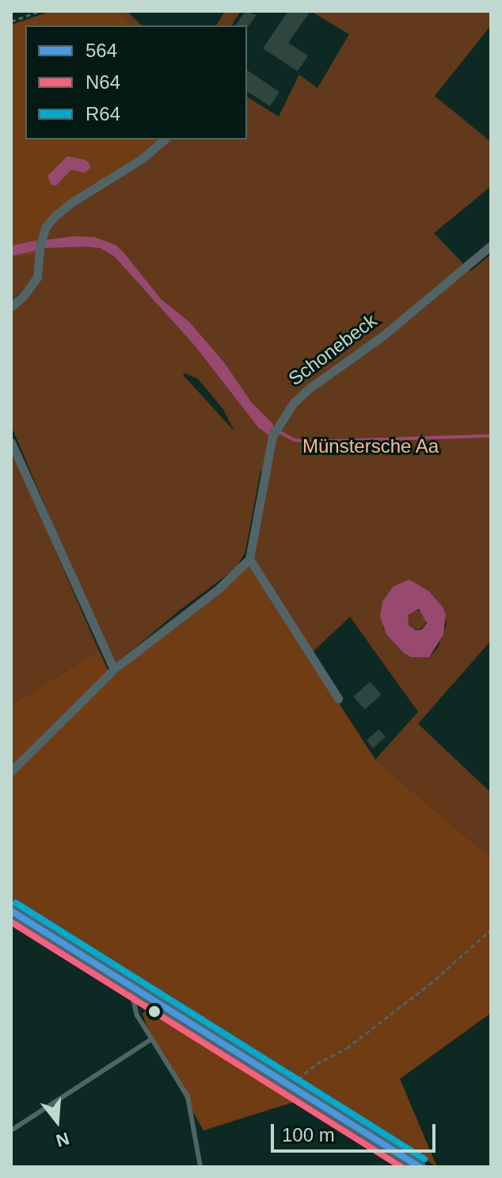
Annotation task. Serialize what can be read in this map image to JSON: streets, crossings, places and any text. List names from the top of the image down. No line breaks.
{"streets":{"street":["Schonebeck"]},"parks":["Münstersche Aa"],"lines":["transit line R64","transit line 564","transit line N64"],"legend":["564","N64","R64"],"scale_bar":"100 m","north":"bottom"}
